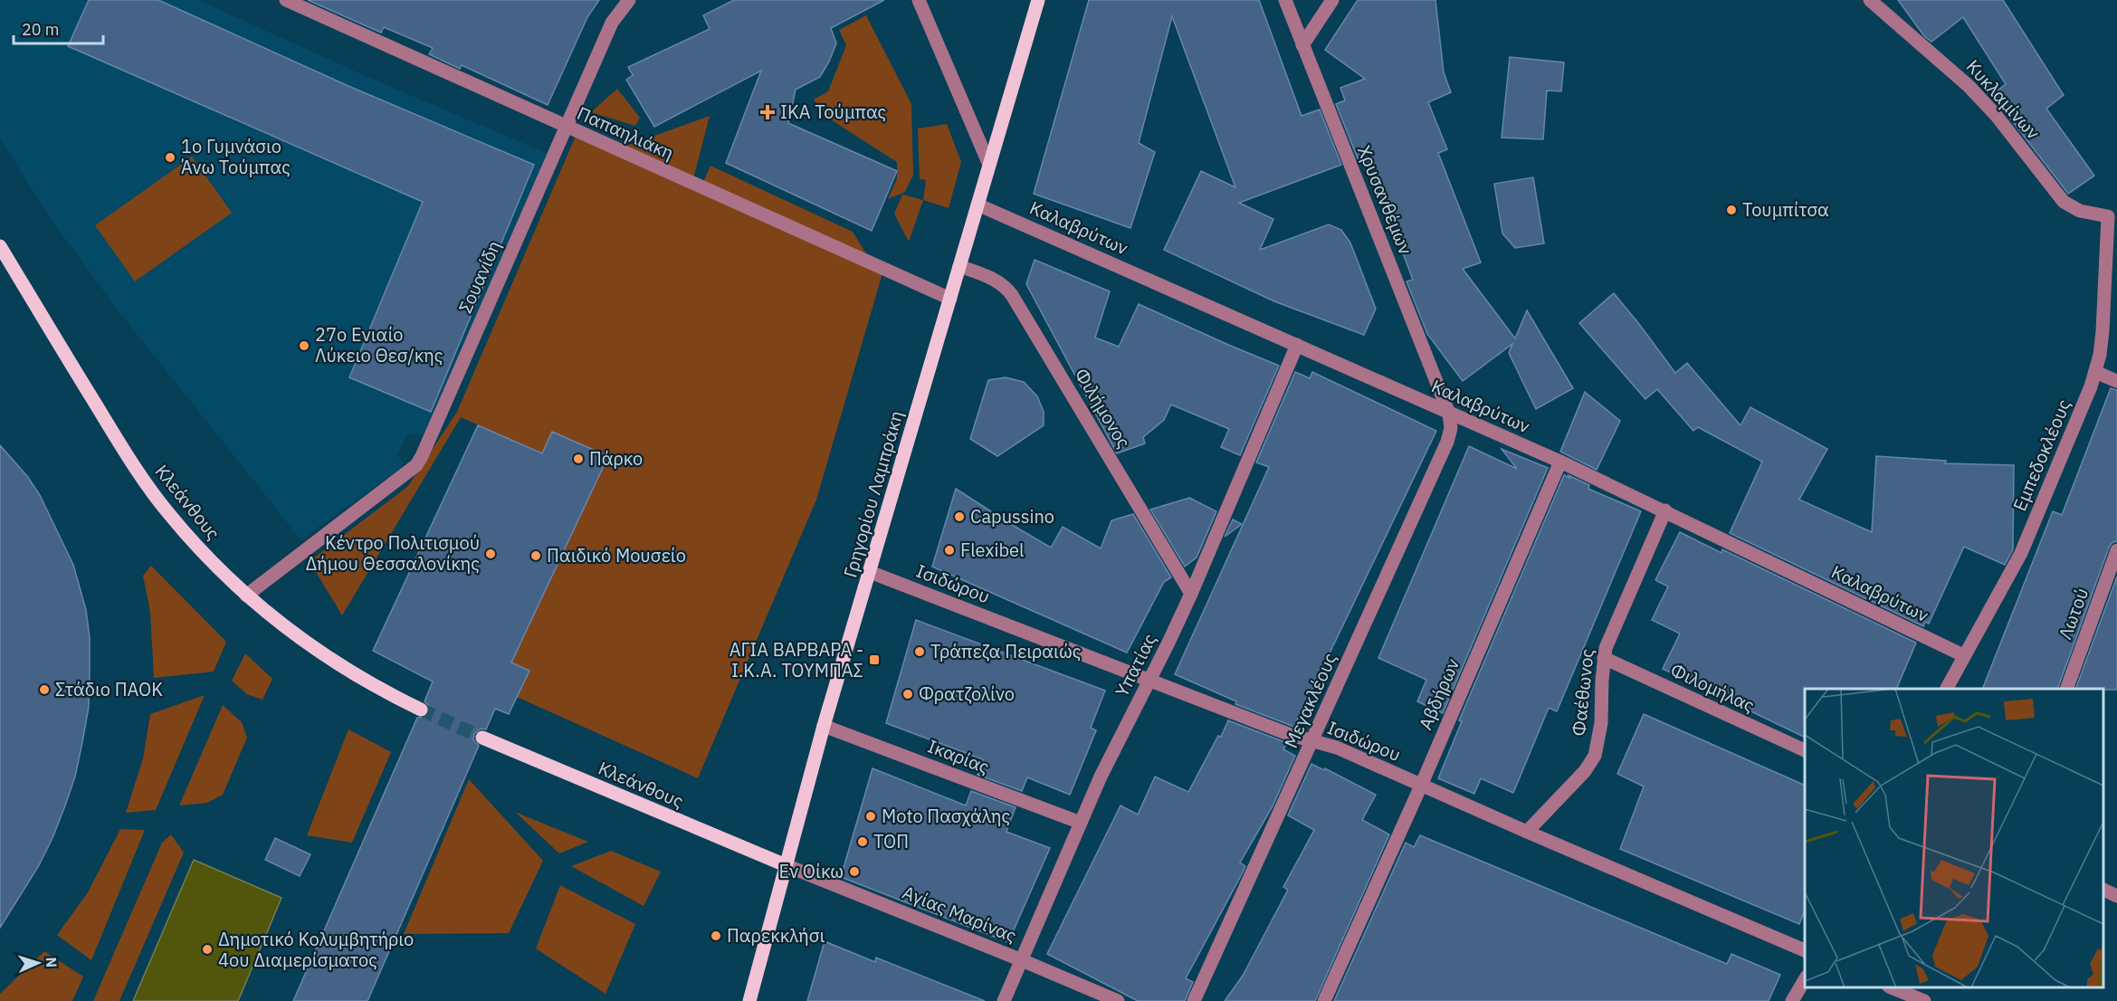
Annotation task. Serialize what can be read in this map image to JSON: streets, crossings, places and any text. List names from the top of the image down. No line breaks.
{"streets":{"main road":["Γρηγορίου Λαμπράκη","Κλεάνθους"],"street":["Κυκλαμίνων","Παπαηλιάκη","Χρυσανθέμων","Καλαβρύτων","Σουανίδη","Φιλήμονος","Εμπεδοκλέους","Ισιδώρου","Λωτού","Υπατίας","Φιλομήλας","Φαέθωνος","Αβδήρων","Μεγακλέους","Ικαρίας","Αγίας Μαρίνας"]},"crossings":[["Κυκλαμίνων","Εμπεδοκλέους"],["Παπαηλιάκη","Σουανίδη"],["Παπαηλιάκη","Γρηγορίου Λαμπράκη"],["Χρυσανθέμων","Καλαβρύτων"],["Χρυσανθέμων","Μεγακλέους"],["Καλαβρύτων","Εμπεδοκλέους"],["Καλαβρύτων","Γρηγορίου Λαμπράκη"],["Καλαβρύτων","Υπατίας"],["Καλαβρύτων","Φαέθωνος"],["Καλαβρύτων","Αβδήρων"],["Καλαβρύτων","Μεγακλέους"],["Σουανίδη","Κλεάνθους"],["Φιλήμονος","Γρηγορίου Λαμπράκη"],["Φιλήμονος","Υπατίας"],["Γρηγορίου Λαμπράκη","Κλεάνθους"],["Γρηγορίου Λαμπράκη","Ισιδώρου"],["Γρηγορίου Λαμπράκη","Ικαρίας"],["Γρηγορίου Λαμπράκη","Αγίας Μαρίνας"],["Κλεάνθους","Αγίας Μαρίνας"],["Ισιδώρου","Υπατίας"],["Ισιδώρου","Φαέθωνος"],["Ισιδώρου","Αβδήρων"],["Ισιδώρου","Μεγακλέους"],["Υπατίας","Ικαρίας"],["Υπατίας","Αγίας Μαρίνας"],["Φιλομήλας","Φαέθωνος"]],"places":{"health":["ΙΚΑ Τούμπας"],"other":["1ο Γυμνάσιο Άνω Τούμπας","Τουμπίτσα","27o Ενιαίο Λύκειο Θεσ/κης","Πάρκο","Capussino","Flexibel","Κέντρο Πολιτισμού Δήμου Θεσσαλονίκης","Παιδικό Μουσείο","Τράπεζα Πειραιώς","Στάδιο ΠΑΟΚ","Φρατζολίνο","Moto Πασχάλης","ΤΟΠ","Εν Οίκω","Παρεκκλήσι","Δημοτικό Κολυμβητήριο 4ου Διαμερίσματος"],"transit":["ΑΓΙΑ ΒΑΡΒΑΡΑ - Ι.Κ.Α. ΤΟΥΜΠΑΣ"]},"scale_bar":"20 m","north":"right"}
